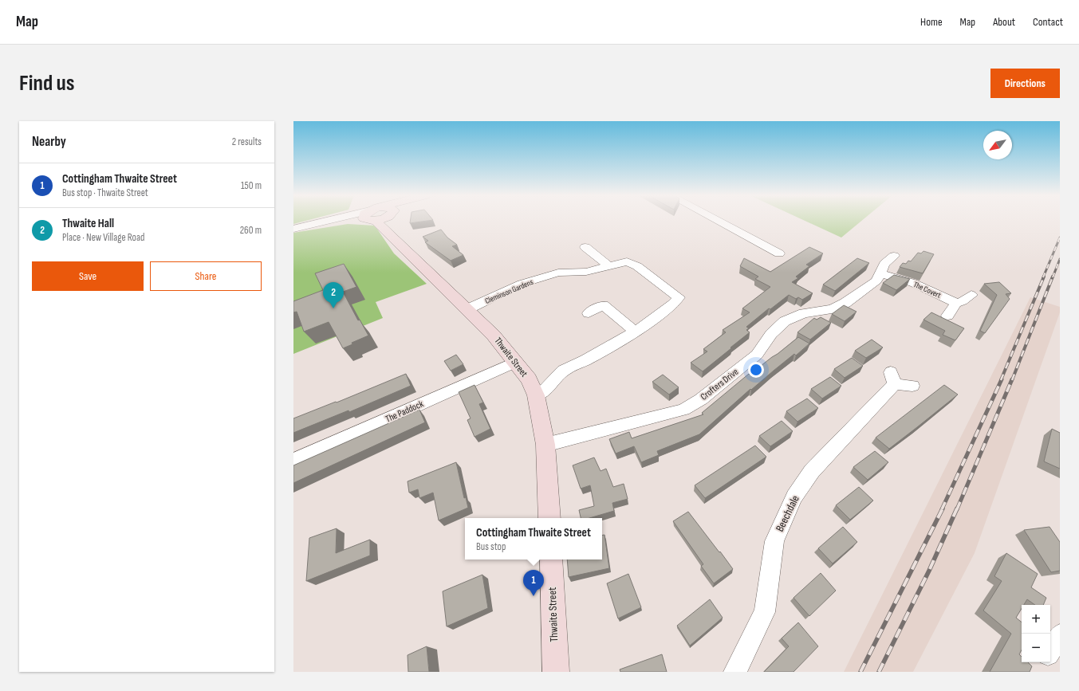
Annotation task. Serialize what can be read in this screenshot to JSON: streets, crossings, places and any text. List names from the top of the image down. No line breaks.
{"streets":{"main road":["Thwaite Street"],"street":["The Covert","Cleminson Gardens","Crofters Drive","The Paddock","Beechdale"]},"crossings":[["The Covert","Crofters Drive"],["Cleminson Gardens","Thwaite Street"],["Thwaite Street","Crofters Drive"],["Thwaite Street","The Paddock"]],"north":"bottom left","page":{"header":"Map","nav":["Home","Map","About","Contact"],"buttons":["Directions",["Save","Share"]],"title":"Find us","heading":["Nearby","2 results"],"list":[{"mark":"1","name":"Cottingham Thwaite Street","note":"Bus stop · Thwaite Street","value":"150 m"},{"mark":"2","name":"Thwaite Hall","note":"Place · New Village Road","value":"260 m"}],"pins":["2","1"],"popup":["Cottingham Thwaite Street","Bus stop"],"map_buttons":["+","−"]}}
